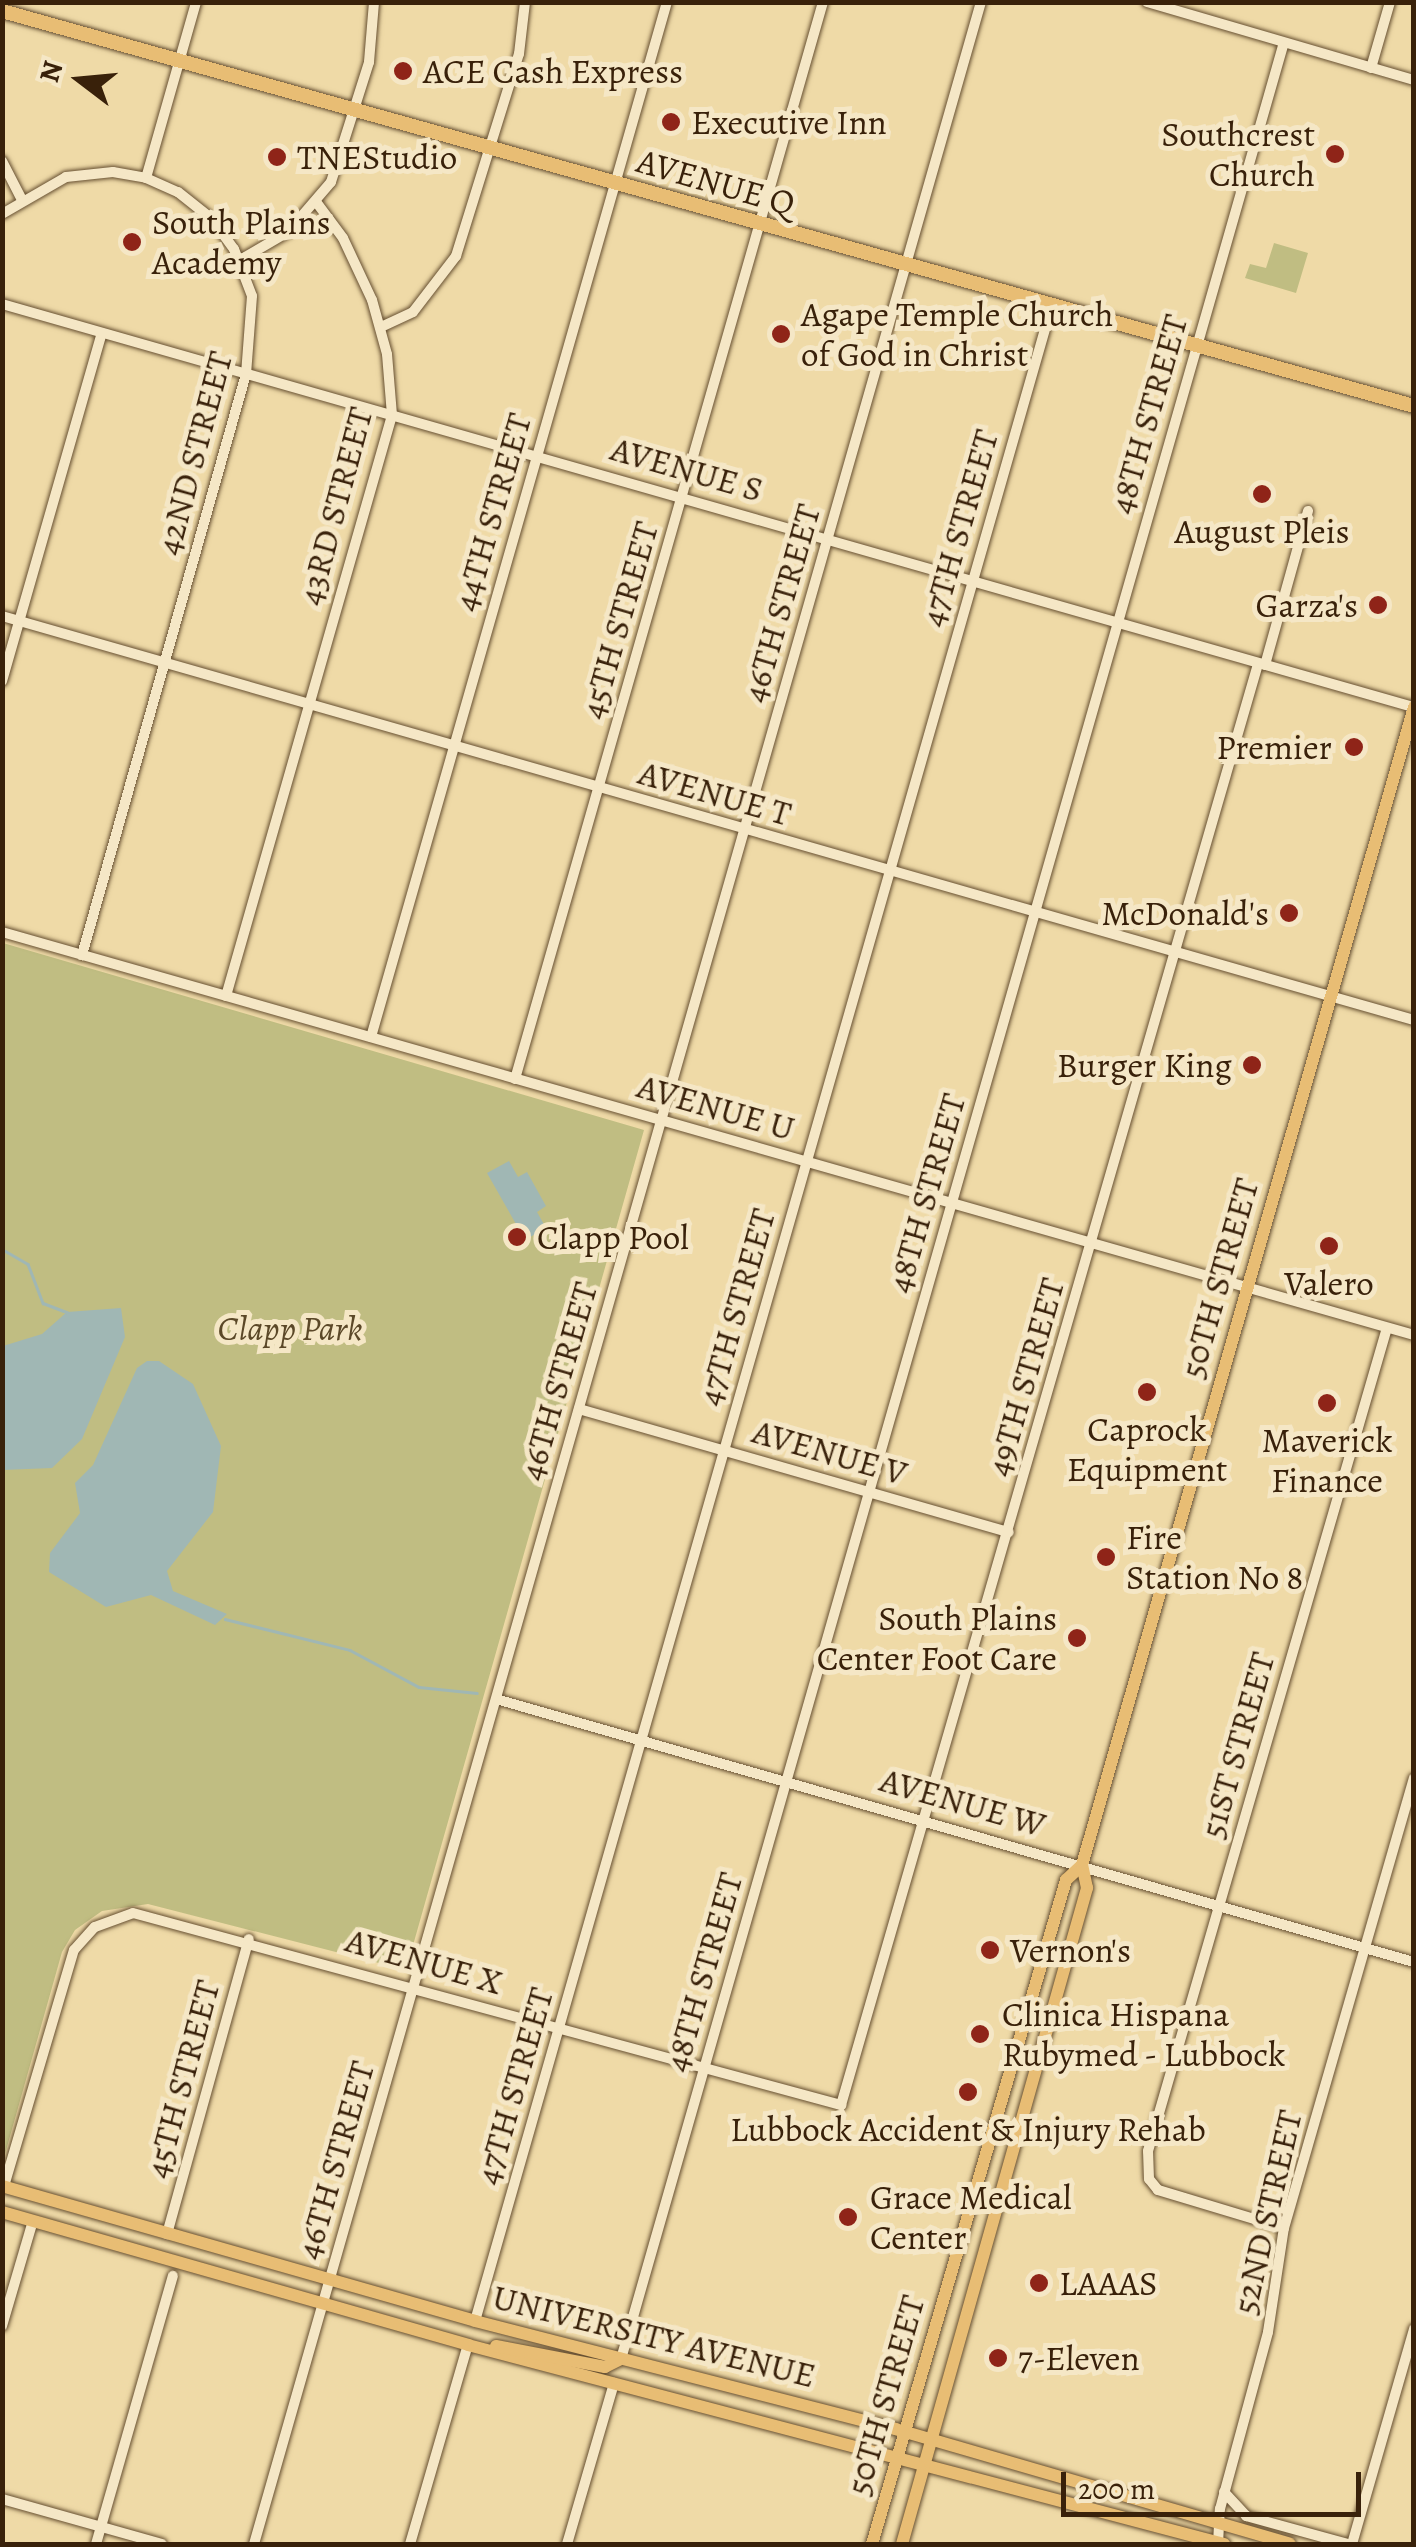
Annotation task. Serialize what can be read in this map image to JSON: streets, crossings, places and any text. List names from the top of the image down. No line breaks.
{"streets":{"highway":["AVENUE Q"],"main road":["50TH STREET","UNIVERSITY AVENUE"],"street":["48TH STREET","42ND STREET","AVENUE S","43RD STREET","44TH STREET","47TH STREET","46TH STREET","45TH STREET","AVENUE T","AVENUE U","49TH STREET","AVENUE V","51ST STREET","AVENUE W","AVENUE X","52ND STREET"]},"crossings":[["AVENUE Q","48TH STREET"],["AVENUE Q","44TH STREET"],["AVENUE Q","47TH STREET"],["AVENUE Q","46TH STREET"],["AVENUE Q","45TH STREET"],["48TH STREET","AVENUE S"],["48TH STREET","AVENUE T"],["48TH STREET","AVENUE U"],["48TH STREET","AVENUE V"],["48TH STREET","AVENUE W"],["48TH STREET","AVENUE X"],["48TH STREET","UNIVERSITY AVENUE"],["42ND STREET","AVENUE S"],["42ND STREET","AVENUE T"],["42ND STREET","AVENUE U"],["AVENUE S","43RD STREET"],["AVENUE S","44TH STREET"],["AVENUE S","47TH STREET"],["AVENUE S","46TH STREET"],["AVENUE S","45TH STREET"],["AVENUE S","50TH STREET"],["AVENUE S","49TH STREET"],["43RD STREET","AVENUE T"],["43RD STREET","AVENUE U"],["44TH STREET","AVENUE T"],["44TH STREET","AVENUE U"],["47TH STREET","AVENUE T"],["47TH STREET","AVENUE U"],["47TH STREET","AVENUE V"],["47TH STREET","AVENUE W"],["47TH STREET","AVENUE X"],["47TH STREET","UNIVERSITY AVENUE"],["46TH STREET","AVENUE T"],["46TH STREET","AVENUE U"],["46TH STREET","AVENUE V"],["46TH STREET","AVENUE W"],["46TH STREET","AVENUE X"],["46TH STREET","UNIVERSITY AVENUE"],["45TH STREET","AVENUE T"],["45TH STREET","AVENUE U"],["45TH STREET","AVENUE X"],["45TH STREET","UNIVERSITY AVENUE"],["AVENUE T","50TH STREET"],["AVENUE T","49TH STREET"],["AVENUE U","50TH STREET"],["AVENUE U","49TH STREET"],["AVENUE U","51ST STREET"],["50TH STREET","AVENUE W"],["50TH STREET","UNIVERSITY AVENUE"],["49TH STREET","AVENUE V"],["49TH STREET","AVENUE W"],["49TH STREET","AVENUE X"],["51ST STREET","AVENUE W"],["51ST STREET","52ND STREET"],["AVENUE W","52ND STREET"],["AVENUE X","UNIVERSITY AVENUE"],["52ND STREET","UNIVERSITY AVENUE"]],"parks":["Clapp Park"],"places":["ACE Cash Express","Executive Inn","Southcrest Church","TNEStudio","South Plains Academy","Agape Temple Church of God in Christ","August Pleis","Garza's","Premier","McDonald's","Burger King","Clapp Pool","Valero","Caprock Equipment","Maverick Finance","Fire Station No 8","South Plains Center Foot Care","Vernon's","Clinica Hispana Rubymed - Lubbock","Lubbock Accident & Injury Rehab","Grace Medical Center","LAAAS","7-Eleven"],"scale_bar":"200 m","north":"left"}
